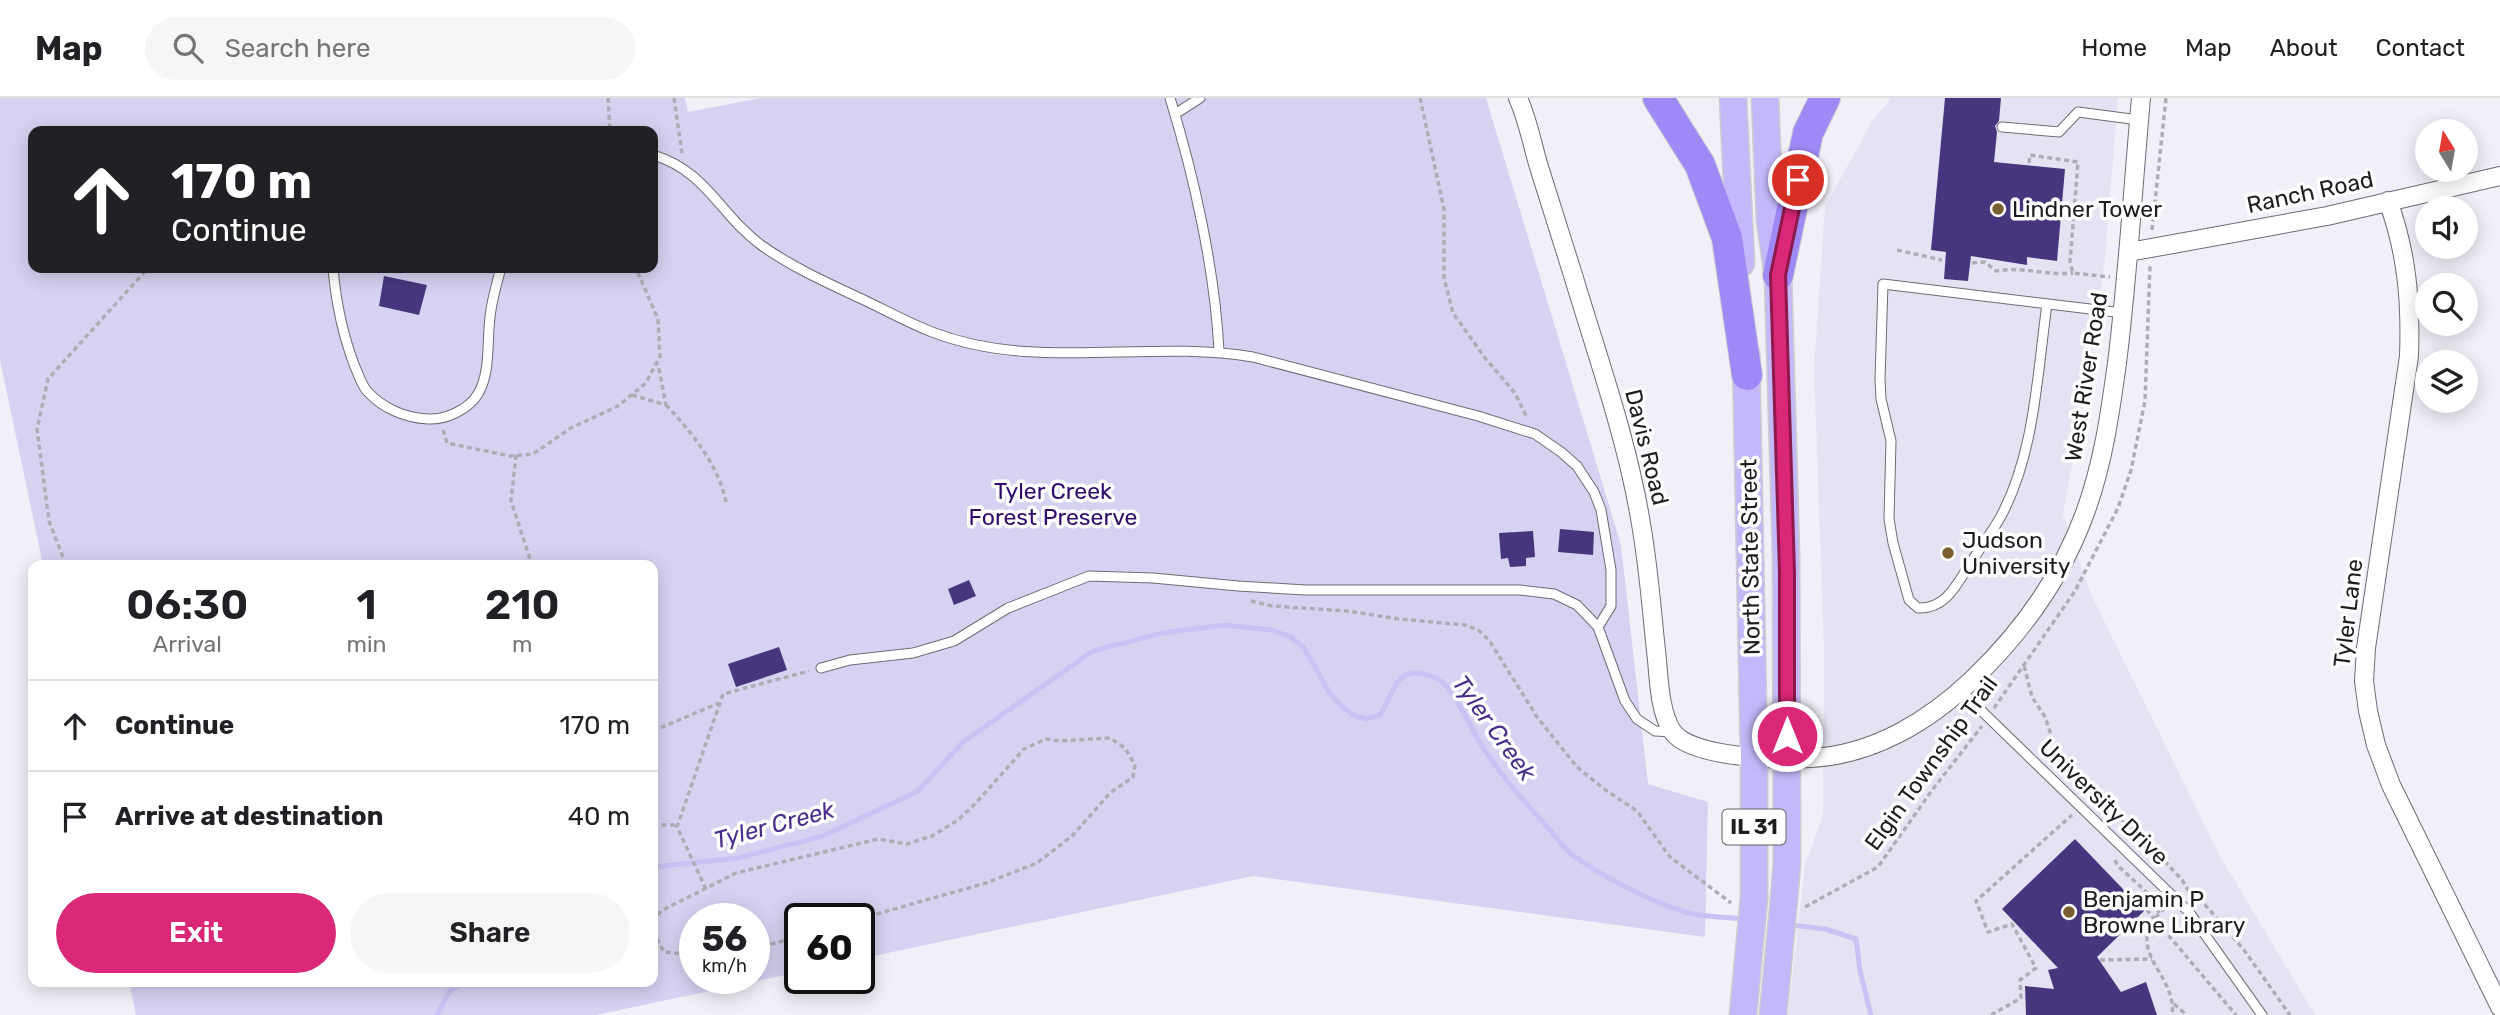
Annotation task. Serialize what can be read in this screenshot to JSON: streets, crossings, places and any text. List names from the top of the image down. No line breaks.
{"streets":{"main road":["North State Street","IL 31"],"street":["Ranch Road","West River Road","Davis Road","Tyler Lane"],"lane":["University Drive"],"path":["Elgin Township Trail"]},"crossings":[["Ranch Road","West River Road"],["Ranch Road","Tyler Lane"],["Ranch Road","Elgin Township Trail"],["West River Road","North State Street"],["West River Road","University Drive"],["North State Street","Elgin Township Trail"],["Elgin Township Trail","University Drive"]],"water":["Tyler Creek"],"parks":["Tyler Creek Forest Preserve"],"places":["Lindner Tower","Judson University","Benjamin P Browne Library"],"north":"top","page":{"header":"Map","search":"Search here","nav":["Home","Map","About","Contact"],"turn":["170 m","Continue"],"eta":["06:30","Arrival","1","min","210","m"],"list":[{"name":"Continue","value":"170 m"},{"name":"Arrive at destination","value":"40 m"}],"buttons":["Exit","Share"],"speed":"56 km/h","limit":"60"}}
